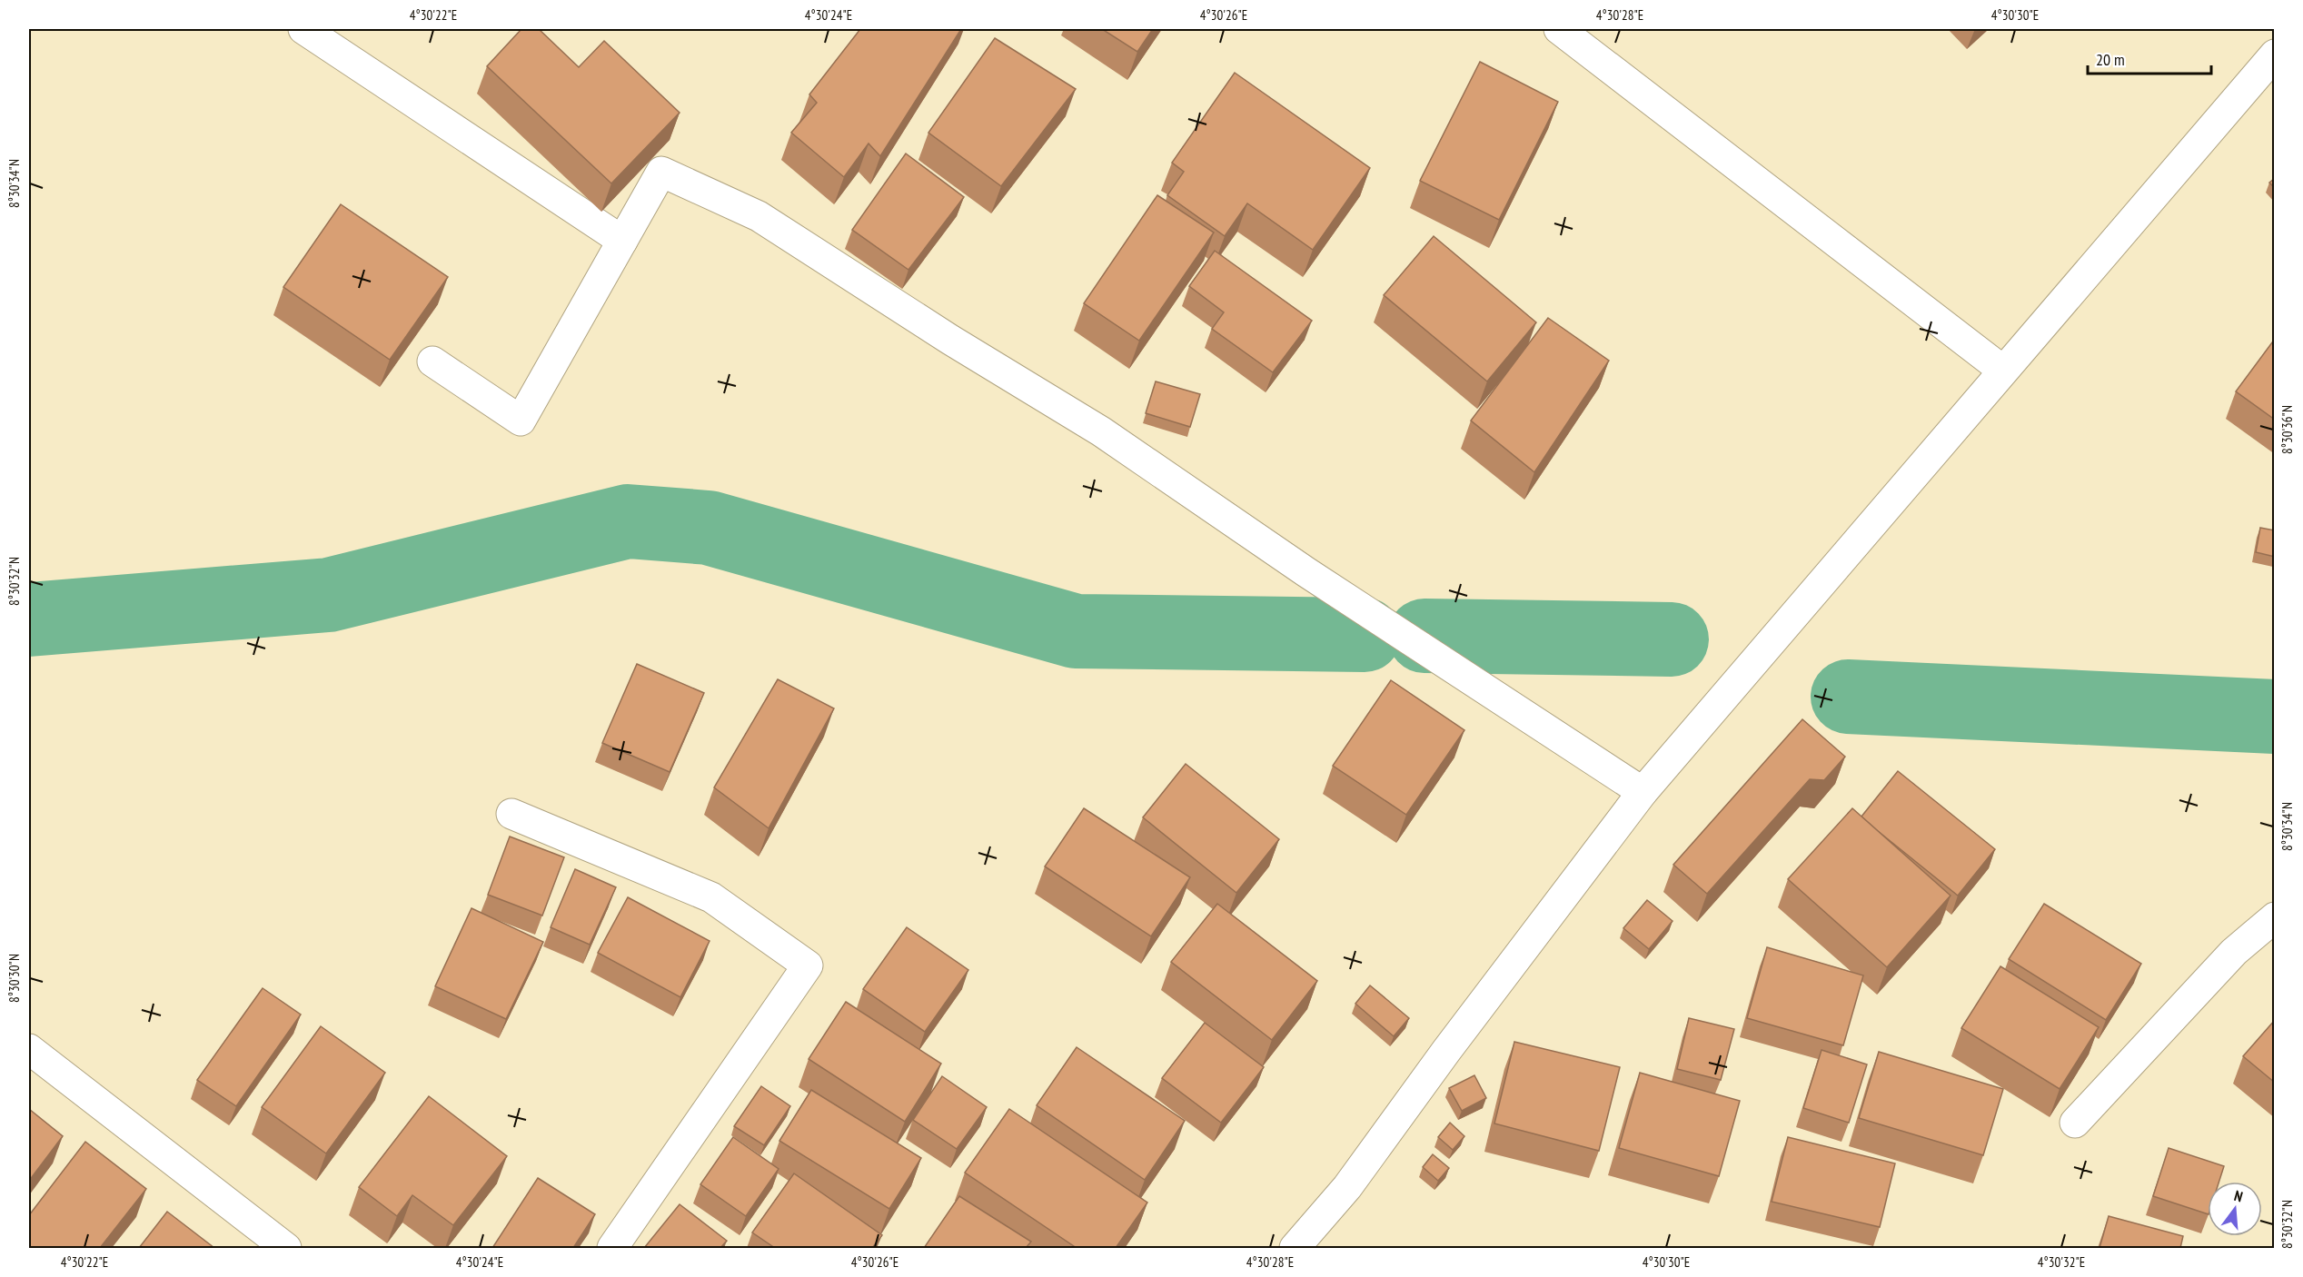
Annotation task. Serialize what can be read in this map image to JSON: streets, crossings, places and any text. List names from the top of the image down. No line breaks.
{"scale_bar":"20 m","north":"top","coordinates":["4°30'22\"E","4°30'24\"E","4°30'26\"E","4°30'28\"E","4°30'30\"E","8°30'34\"N","8°30'36\"N","8°30'32\"N","8°30'30\"N","4°30'32\"E"]}
